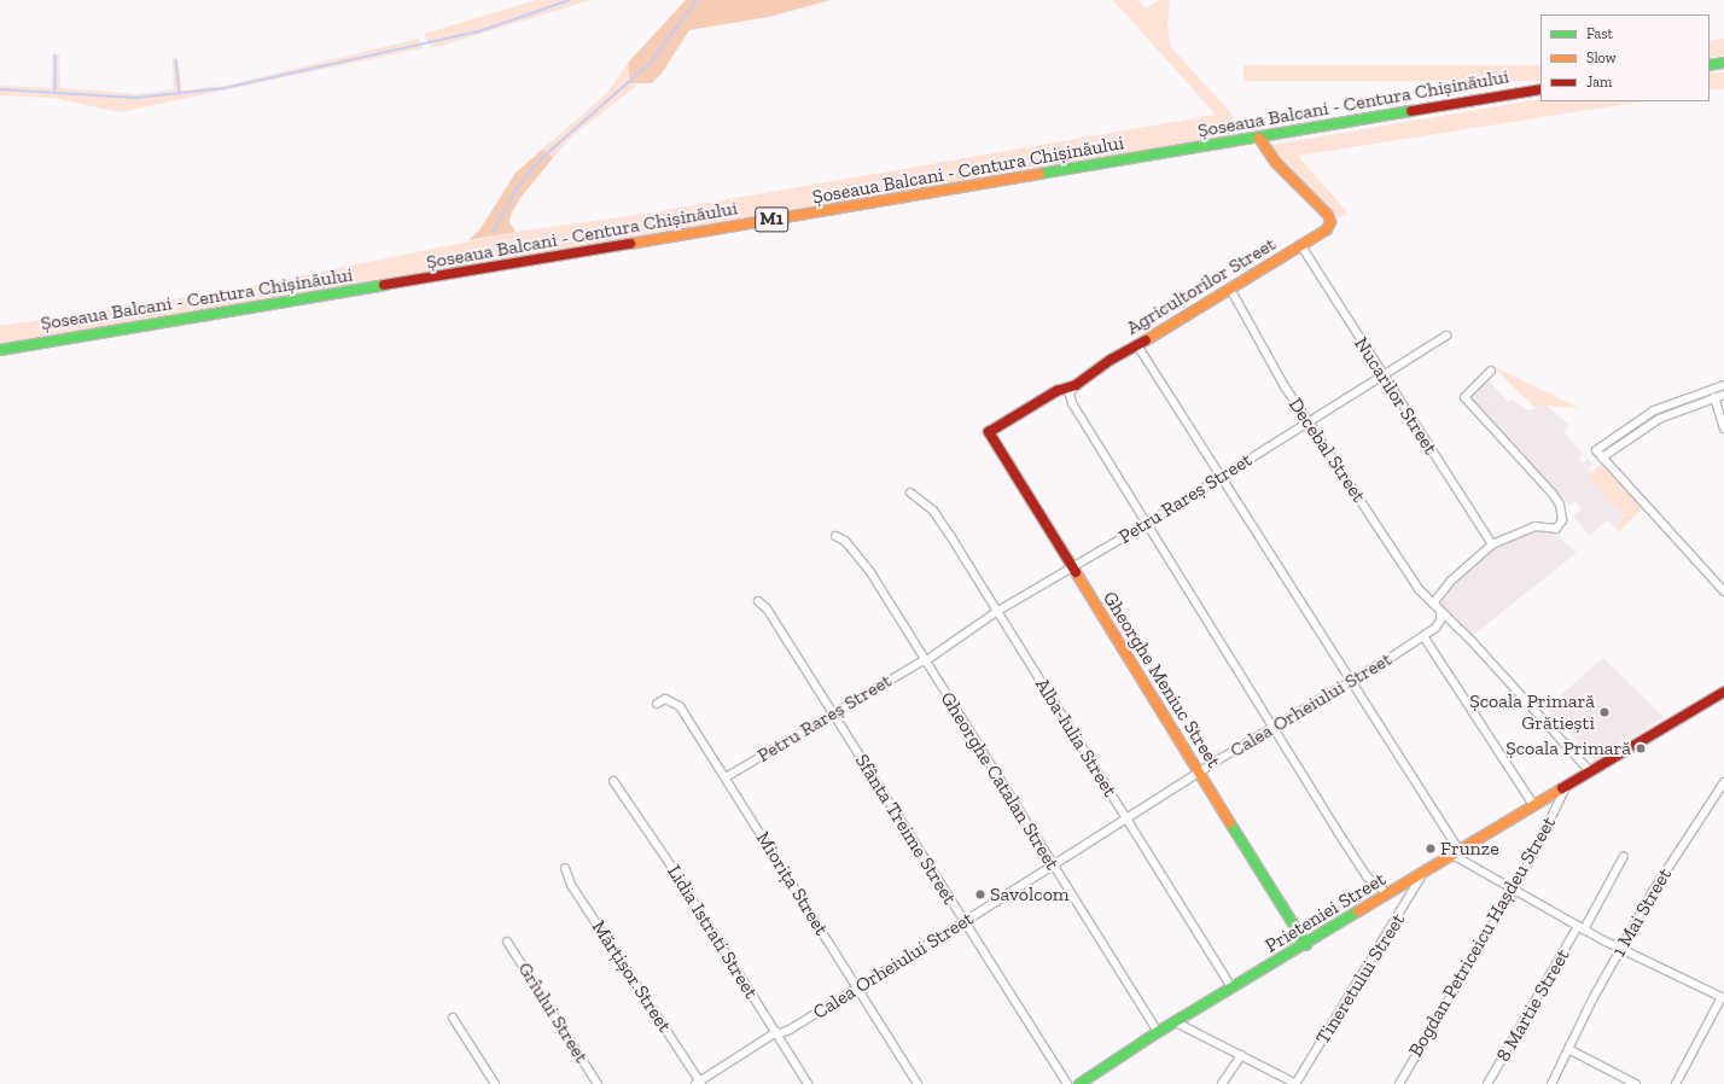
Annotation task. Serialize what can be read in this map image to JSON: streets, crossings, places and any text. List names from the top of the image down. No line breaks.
{"streets":{"main road":["Șoseaua Balcani - Centura Chișinăului","M1","Agricultorilor Street","Gheorghe Meniuc Street","Prieteniei Street"],"street":["Nucarilor Street","Decebal Street","Petru Rareș Street","Calea Orheiului Street","Alba-Iulia Street","Gheorghe Catalan Street","Sfânta Treime Street","Miorița Street","1 Mai Street","Lidia Istrati Street","Bogdan Petriceicu Hașdeu Street","Mărțișor Street","Tineretului Street","8 Martie Street","Grîului Street"]},"crossings":[["Șoseaua Balcani - Centura Chișinăului","Agricultorilor Street"],["Agricultorilor Street","Nucarilor Street"],["Agricultorilor Street","Decebal Street"],["Agricultorilor Street","Gheorghe Meniuc Street"],["Nucarilor Street","Petru Rareș Street"],["Decebal Street","Petru Rareș Street"],["Petru Rareș Street","Gheorghe Meniuc Street"],["Petru Rareș Street","Alba-Iulia Street"],["Petru Rareș Street","Gheorghe Catalan Street"],["Petru Rareș Street","Sfânta Treime Street"],["Petru Rareș Street","Miorița Street"],["Gheorghe Meniuc Street","Calea Orheiului Street"],["Gheorghe Meniuc Street","Prieteniei Street"],["Calea Orheiului Street","Alba-Iulia Street"],["Calea Orheiului Street","Gheorghe Catalan Street"],["Calea Orheiului Street","Sfânta Treime Street"],["Calea Orheiului Street","Miorița Street"],["Calea Orheiului Street","Lidia Istrati Street"],["Calea Orheiului Street","Mărțișor Street"],["Alba-Iulia Street","Prieteniei Street"],["Gheorghe Catalan Street","Prieteniei Street"],["Prieteniei Street","Bogdan Petriceicu Hașdeu Street"],["Prieteniei Street","Tineretului Street"]],"places":["Școala Primară Grătiești","Școala Primară","Frunze","Savolcom"],"legend":["Fast","Slow","Jam"]}
